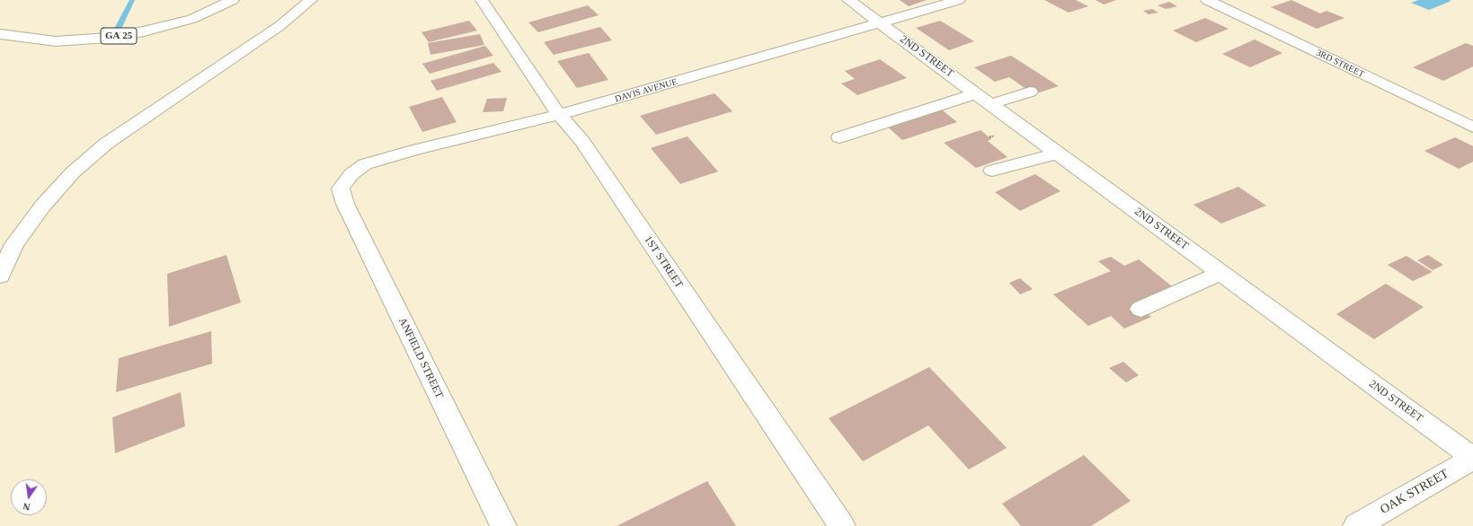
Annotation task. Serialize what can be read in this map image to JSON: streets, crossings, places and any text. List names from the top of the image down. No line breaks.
{"streets":{"main road":["GA 25","2ND STREET","3RD STREET","DAVIS AVENUE","1ST STREET","ANFIELD STREET","OAK STREET"]},"crossings":[["2ND STREET","DAVIS AVENUE"],["2ND STREET","OAK STREET"],["DAVIS AVENUE","1ST STREET"],["DAVIS AVENUE","ANFIELD STREET"]],"north":"bottom"}
